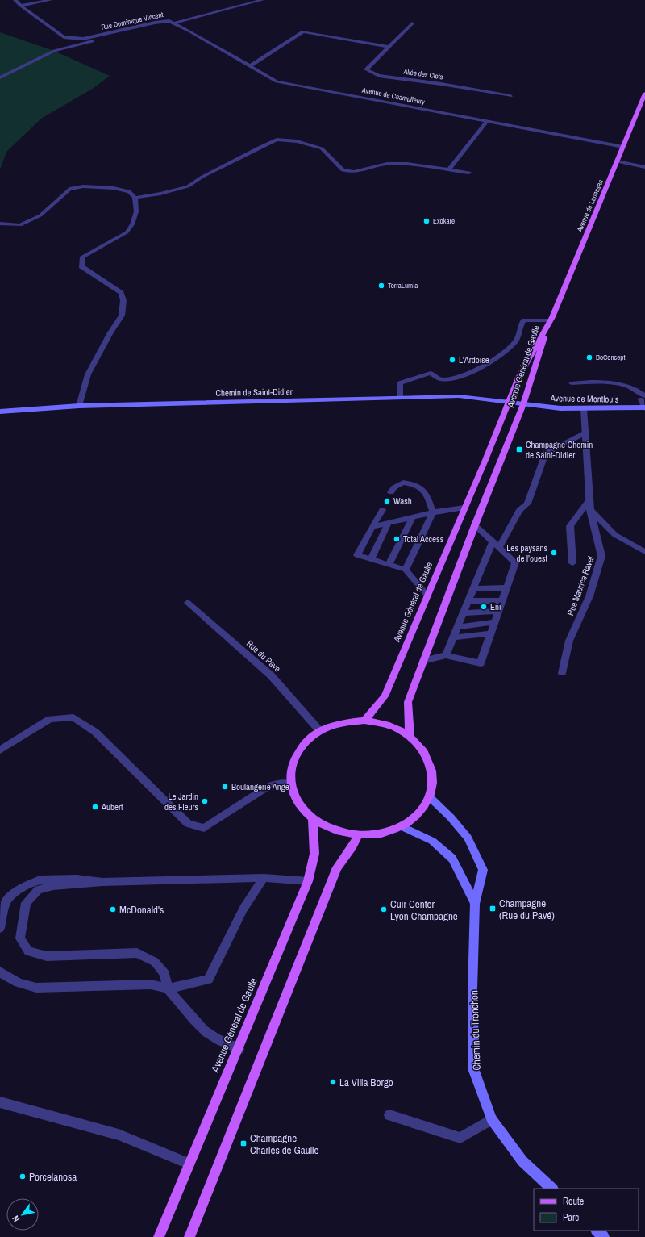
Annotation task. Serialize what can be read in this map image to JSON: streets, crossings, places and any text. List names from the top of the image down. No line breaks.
{"streets":{"main road":["Avenue de Lanessan","Avenue Général de Gaulle"],"street":["Rue Dominique Vincent","Allée des Clots","Avenue de Champfleury","Chemin de Saint-Didier","Avenue de Montlouis","Rue Maurice Ravel","Rue du Pavé","Chemin du Tronchon"]},"crossings":[["Rue Dominique Vincent","Avenue de Champfleury"],["Avenue de Champfleury","Avenue de Lanessan"],["Avenue de Lanessan","Avenue Général de Gaulle"],["Avenue Général de Gaulle","Chemin de Saint-Didier"],["Avenue Général de Gaulle","Avenue de Montlouis"],["Chemin de Saint-Didier","Avenue de Montlouis"],["Avenue de Montlouis","Rue Maurice Ravel"]],"places":{"other":["Exokare","TerraLumia","BoConcept","L'Ardoise","Wash","Total Access","Les paysans de l’ouest","Eni","Boulangerie Ange","Le Jardin des Fleurs","Aubert","McDonald's","Cuir Center Lyon Champagne","La Villa Borgo","Porcelanosa"],"transit":["Champagne Chemin de Saint-Didier","Champagne (Rue du Pavé)","Champagne Charles de Gaulle"]},"legend":["Route","Parc"],"north":"bottom left"}
